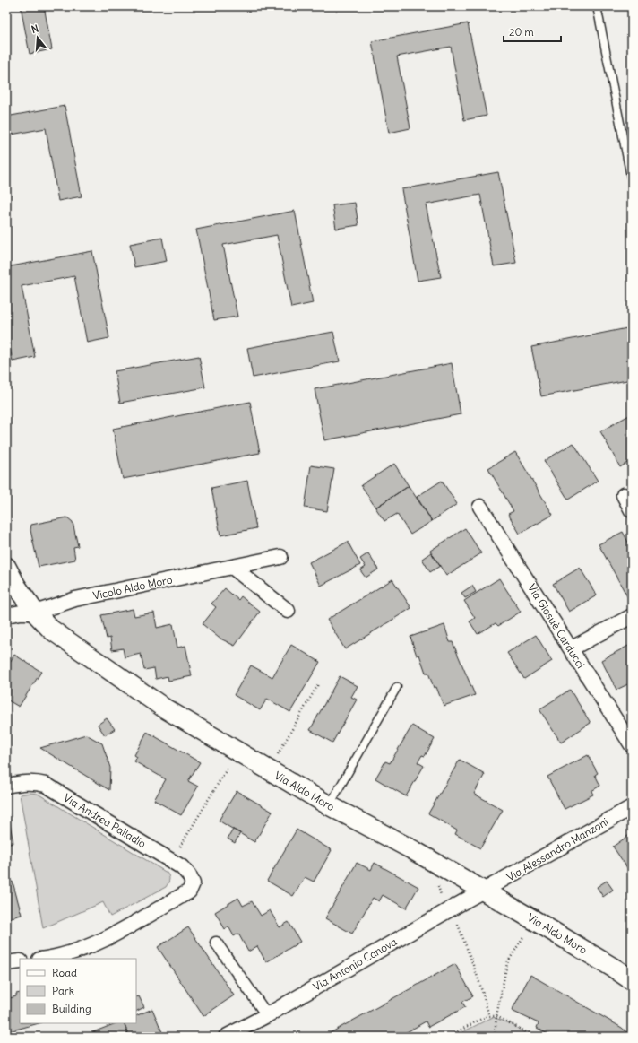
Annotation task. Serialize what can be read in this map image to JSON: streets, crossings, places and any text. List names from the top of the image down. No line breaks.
{"streets":{"street":["Vicolo Aldo Moro","Via Giosuè Carducci","Via Aldo Moro","Via Andrea Palladio","Via Alessandro Manzoni","Via Antonio Canova"]},"crossings":[["Vicolo Aldo Moro","Via Aldo Moro"],["Via Aldo Moro","Via Alessandro Manzoni"],["Via Aldo Moro","Via Antonio Canova"],["Via Alessandro Manzoni","Via Antonio Canova"]],"legend":["Road","Park","Building"],"scale_bar":"20 m","north":"top"}
